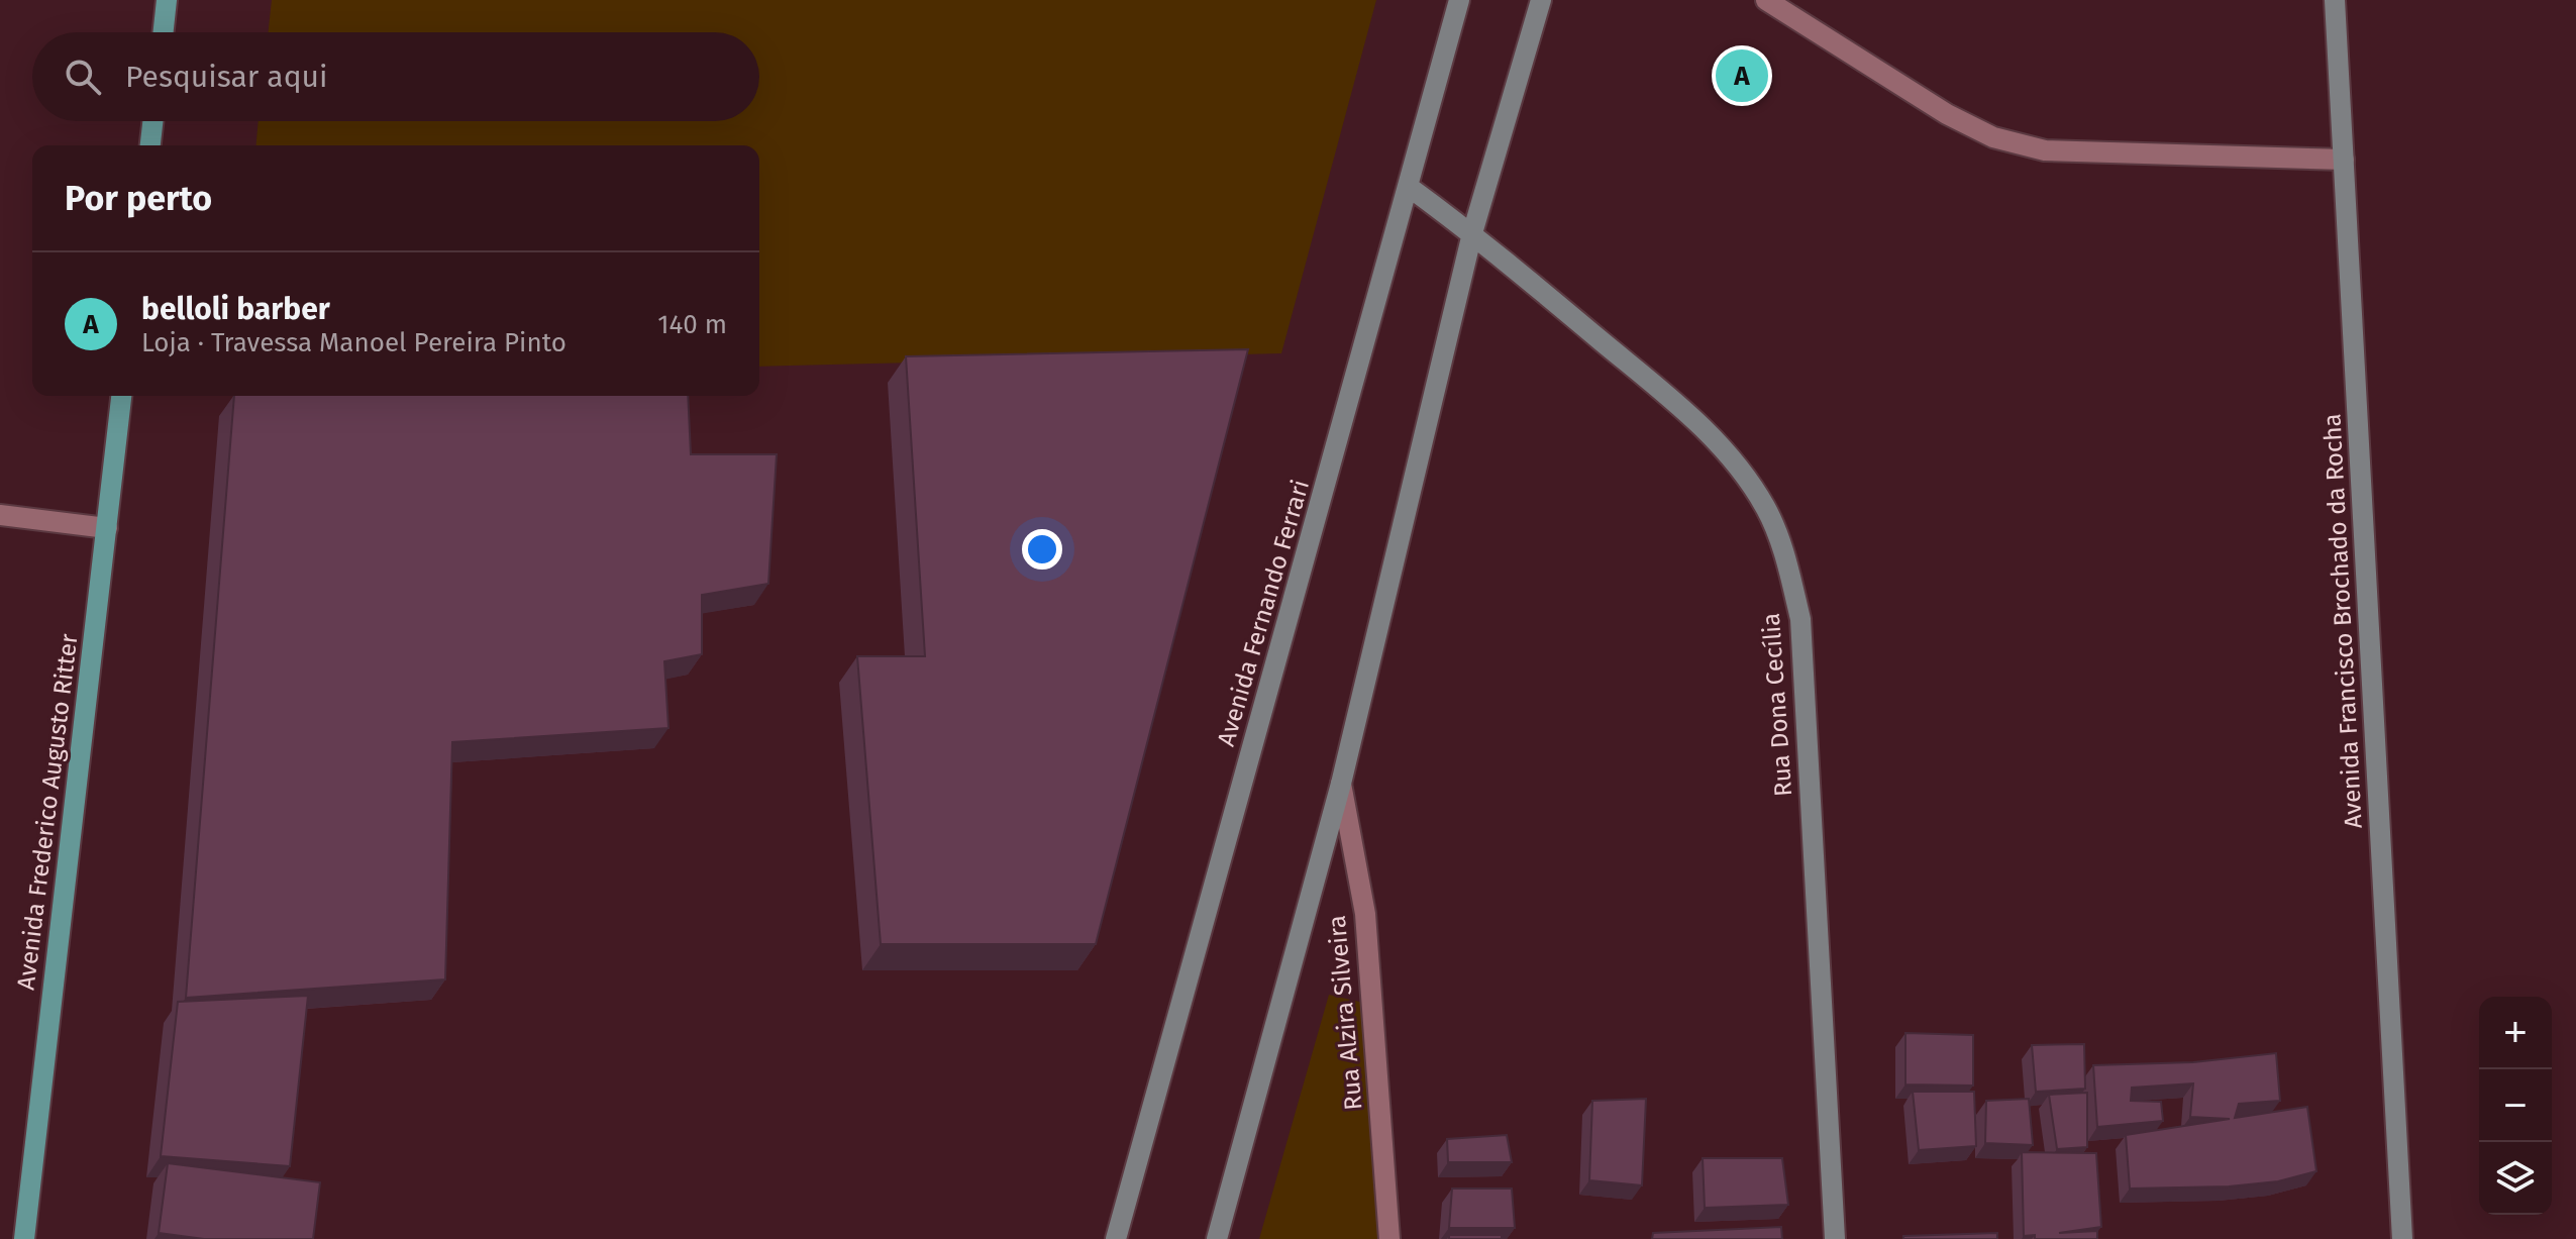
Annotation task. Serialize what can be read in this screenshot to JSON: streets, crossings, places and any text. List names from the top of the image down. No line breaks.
{"streets":{"main road":["Avenida Fernando Ferrari","Avenida Francisco Brochado da Rocha","Rua Dona Cecília","Avenida Frederico Augusto Ritter"],"street":["Rua Alzira Silveira"]},"crossings":[["Avenida Fernando Ferrari","Rua Dona Cecília"]],"page":{"search":"Pesquisar aqui","pins":"A","heading":"Por perto","list":[{"mark":"A","name":"belloli barber","note":"Loja · Travessa Manoel Pereira Pinto","value":"140 m"}],"map_buttons":["+","−"]}}
